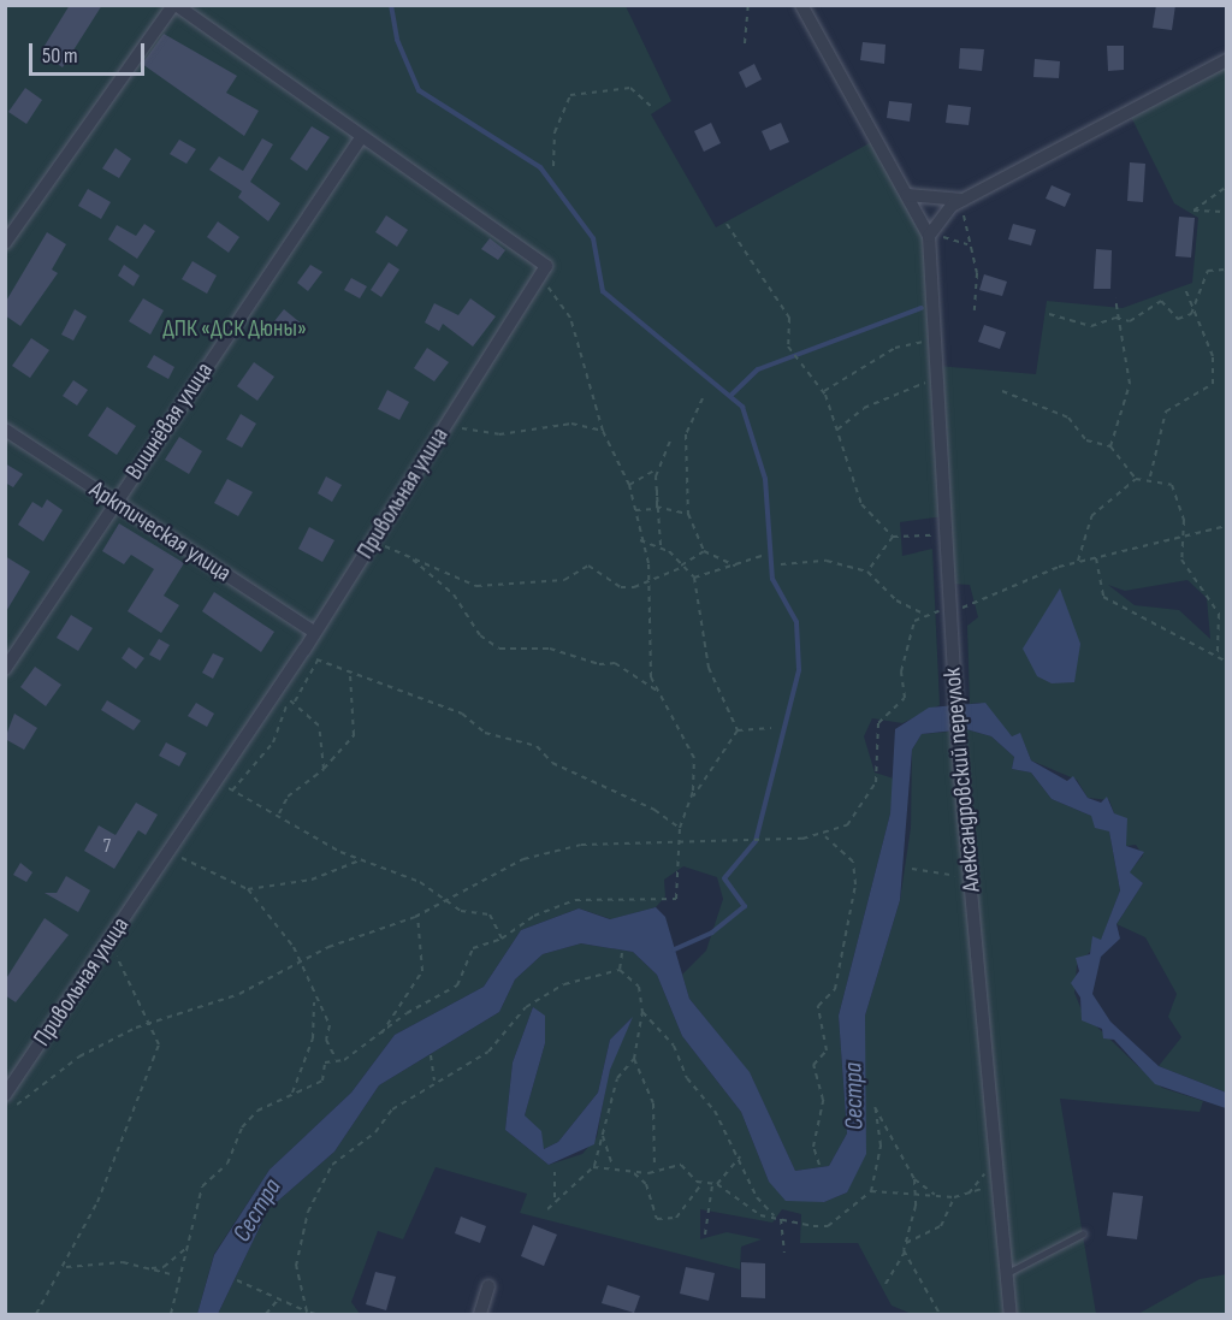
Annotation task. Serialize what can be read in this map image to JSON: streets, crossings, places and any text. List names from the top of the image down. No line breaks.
{"streets":{"street":["Вишнёвая улица","Привольная улица","Арктическая улица","Александровский переулок"]},"crossings":[["Вишнёвая улица","Привольная улица"],["Вишнёвая улица","Арктическая улица"],["Привольная улица","Арктическая улица"]],"water":["Сестра"],"parks":["ДПК «ДСК Дюны»"],"house_numbers":["7"],"scale_bar":"50 m"}
